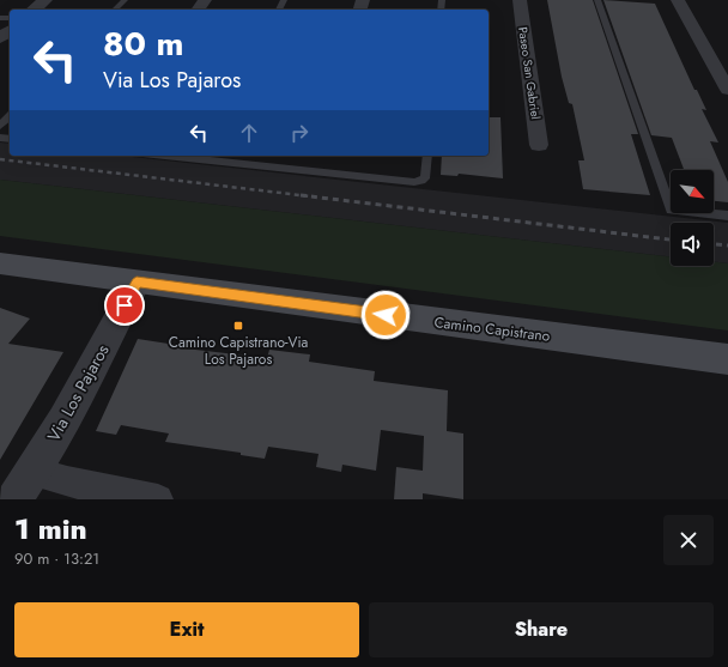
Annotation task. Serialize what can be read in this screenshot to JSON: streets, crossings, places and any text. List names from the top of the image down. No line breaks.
{"streets":{"main road":["Camino Capistrano"],"street":["Paseo San Gabriel","Via Los Pajaros"]},"crossings":[["Camino Capistrano","Via Los Pajaros"]],"places":{"transit":["Camino Capistrano-Via Los Pajaros"]},"north":"bottom right","page":{"turn":["80 m","Via Los Pajaros"],"heading":["1 min","90 m · 13:21"],"buttons":["Exit","Share"]}}
